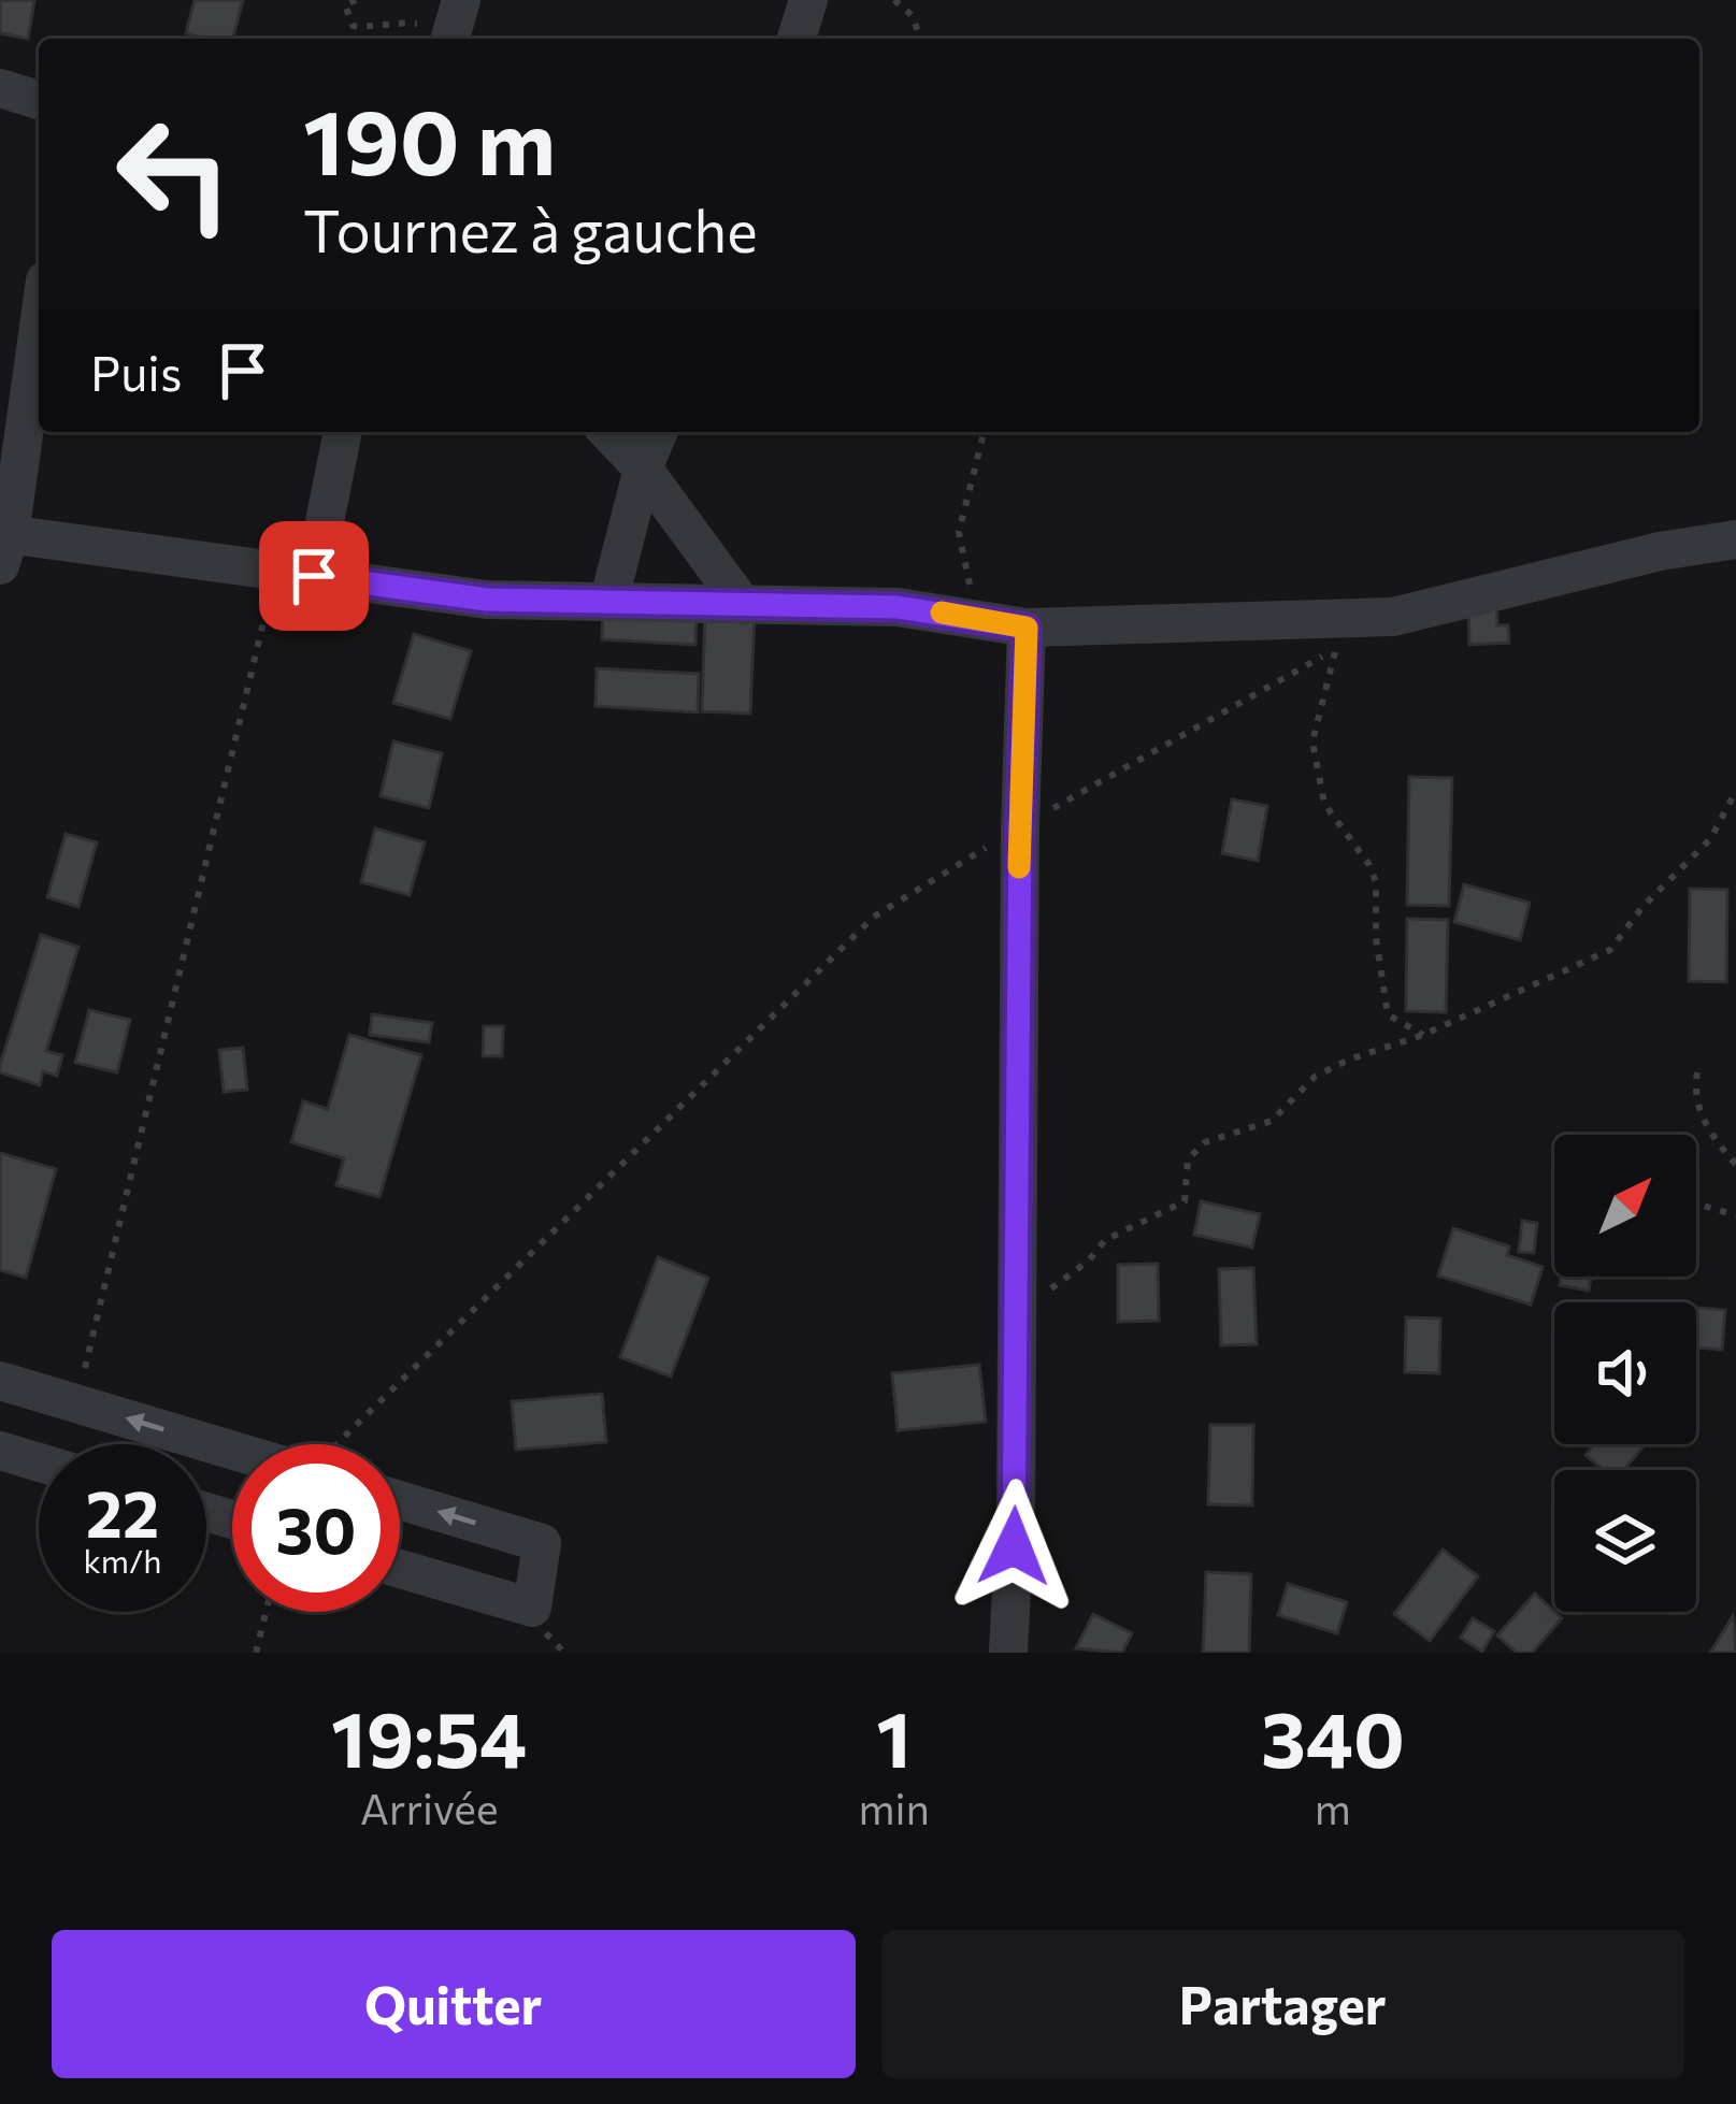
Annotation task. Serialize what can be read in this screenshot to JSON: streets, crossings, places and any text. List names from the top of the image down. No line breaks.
{"north":"top right","page":{"turn":["190 m","Tournez à gauche"],"then":"Puis","speed":"22 km/h","limit":"30","eta":["19:54","Arrivée","1","min","340","m"],"buttons":["Quitter","Partager"]}}
